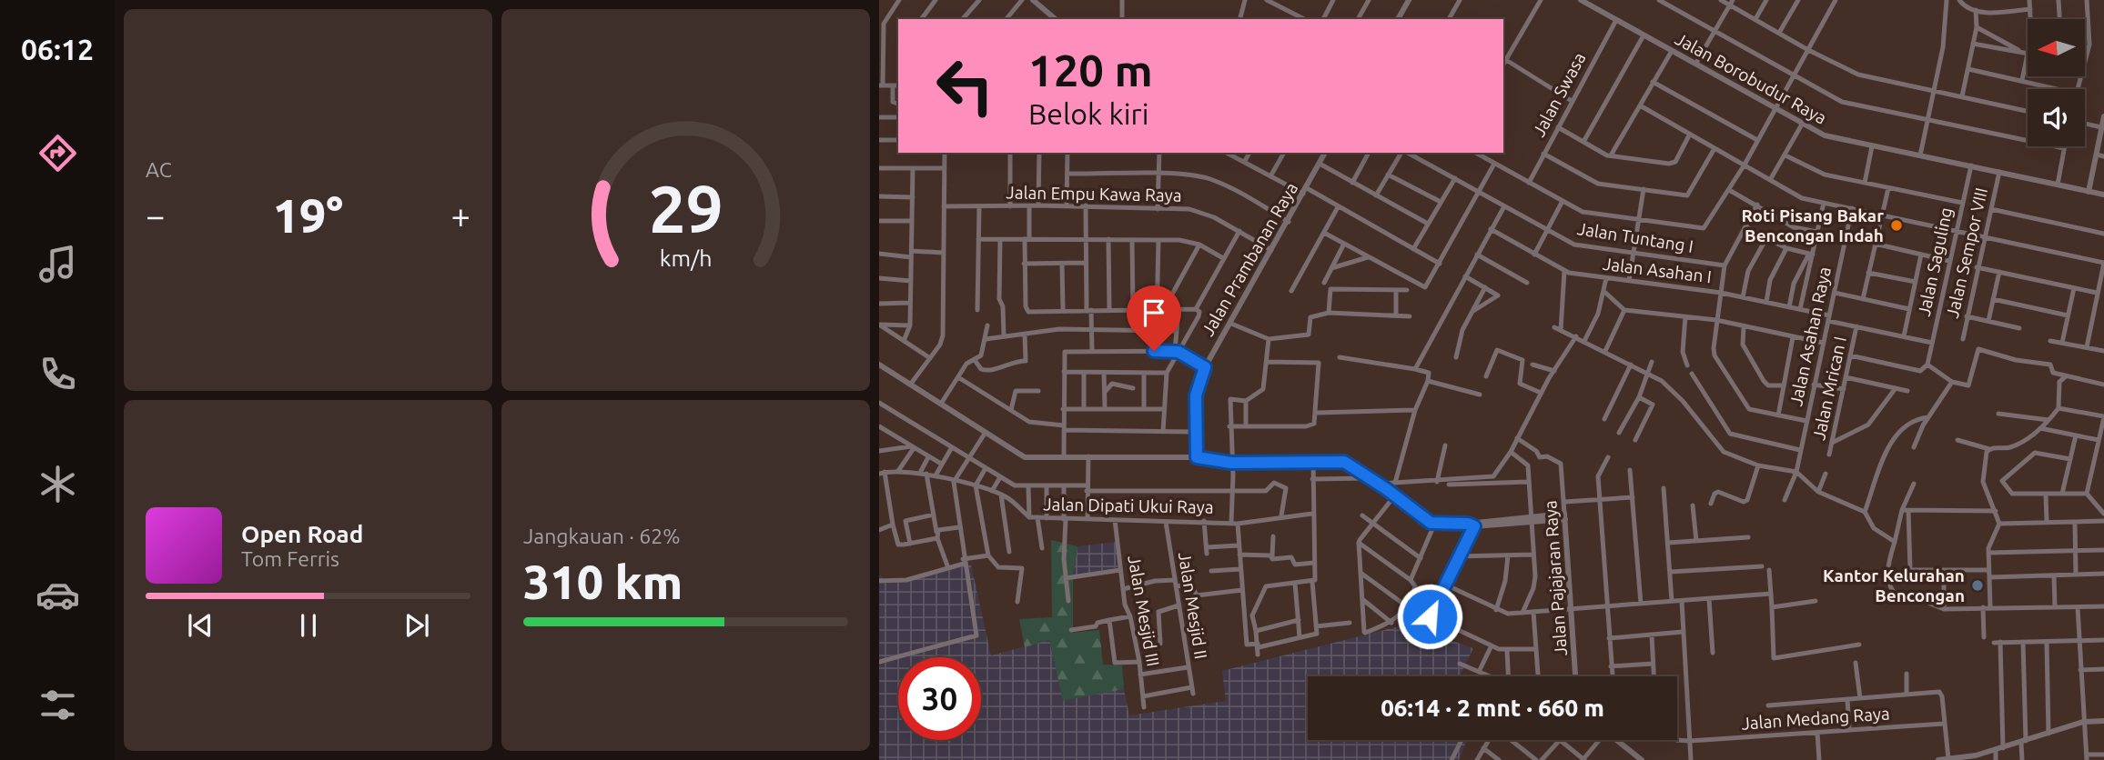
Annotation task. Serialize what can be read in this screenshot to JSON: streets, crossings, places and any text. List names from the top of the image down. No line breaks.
{"streets":{"street":["Jalan Borobudur Raya","Jalan Swasa","Jalan Empu Kawa Raya","Jalan Tuntang I","Jalan Sempor VIII","Jalan Prambanan Raya","Jalan Saguling","Jalan Asahan I","Jalan Asahan Raya","Jalan Mrican I","Jalan Dipati Ukui Raya","Jalan Pajajaran Raya","Jalan Mesjid II","Jalan Mesjid III","Jalan Medang Raya"]},"crossings":[["Jalan Borobudur Raya","Jalan Swasa"],["Jalan Borobudur Raya","Jalan Sempor VIII"],["Jalan Borobudur Raya","Jalan Saguling"],["Jalan Empu Kawa Raya","Jalan Prambanan Raya"],["Jalan Saguling","Jalan Asahan I"],["Jalan Asahan I","Jalan Asahan Raya"],["Jalan Asahan I","Jalan Mrican I"],["Jalan Dipati Ukui Raya","Jalan Mesjid II"],["Jalan Dipati Ukui Raya","Jalan Mesjid III"],["Jalan Mesjid II","Jalan Mesjid III"]],"places":["Roti Pisang Bakar Bencongan Indah","Kantor Kelurahan Bencongan"],"north":"left","page":{"tabs":"06:12","tile":["AC",["Jangkauan · 62%","310 km"]],"turn":["120 m","Belok kiri"],"heat":["−","19°","+"],"song":["Open Road","Tom Ferris"],"limit":"30","trip":"06:14 · 2 mnt · 660 m","gauge":["29","km/h"]}}
